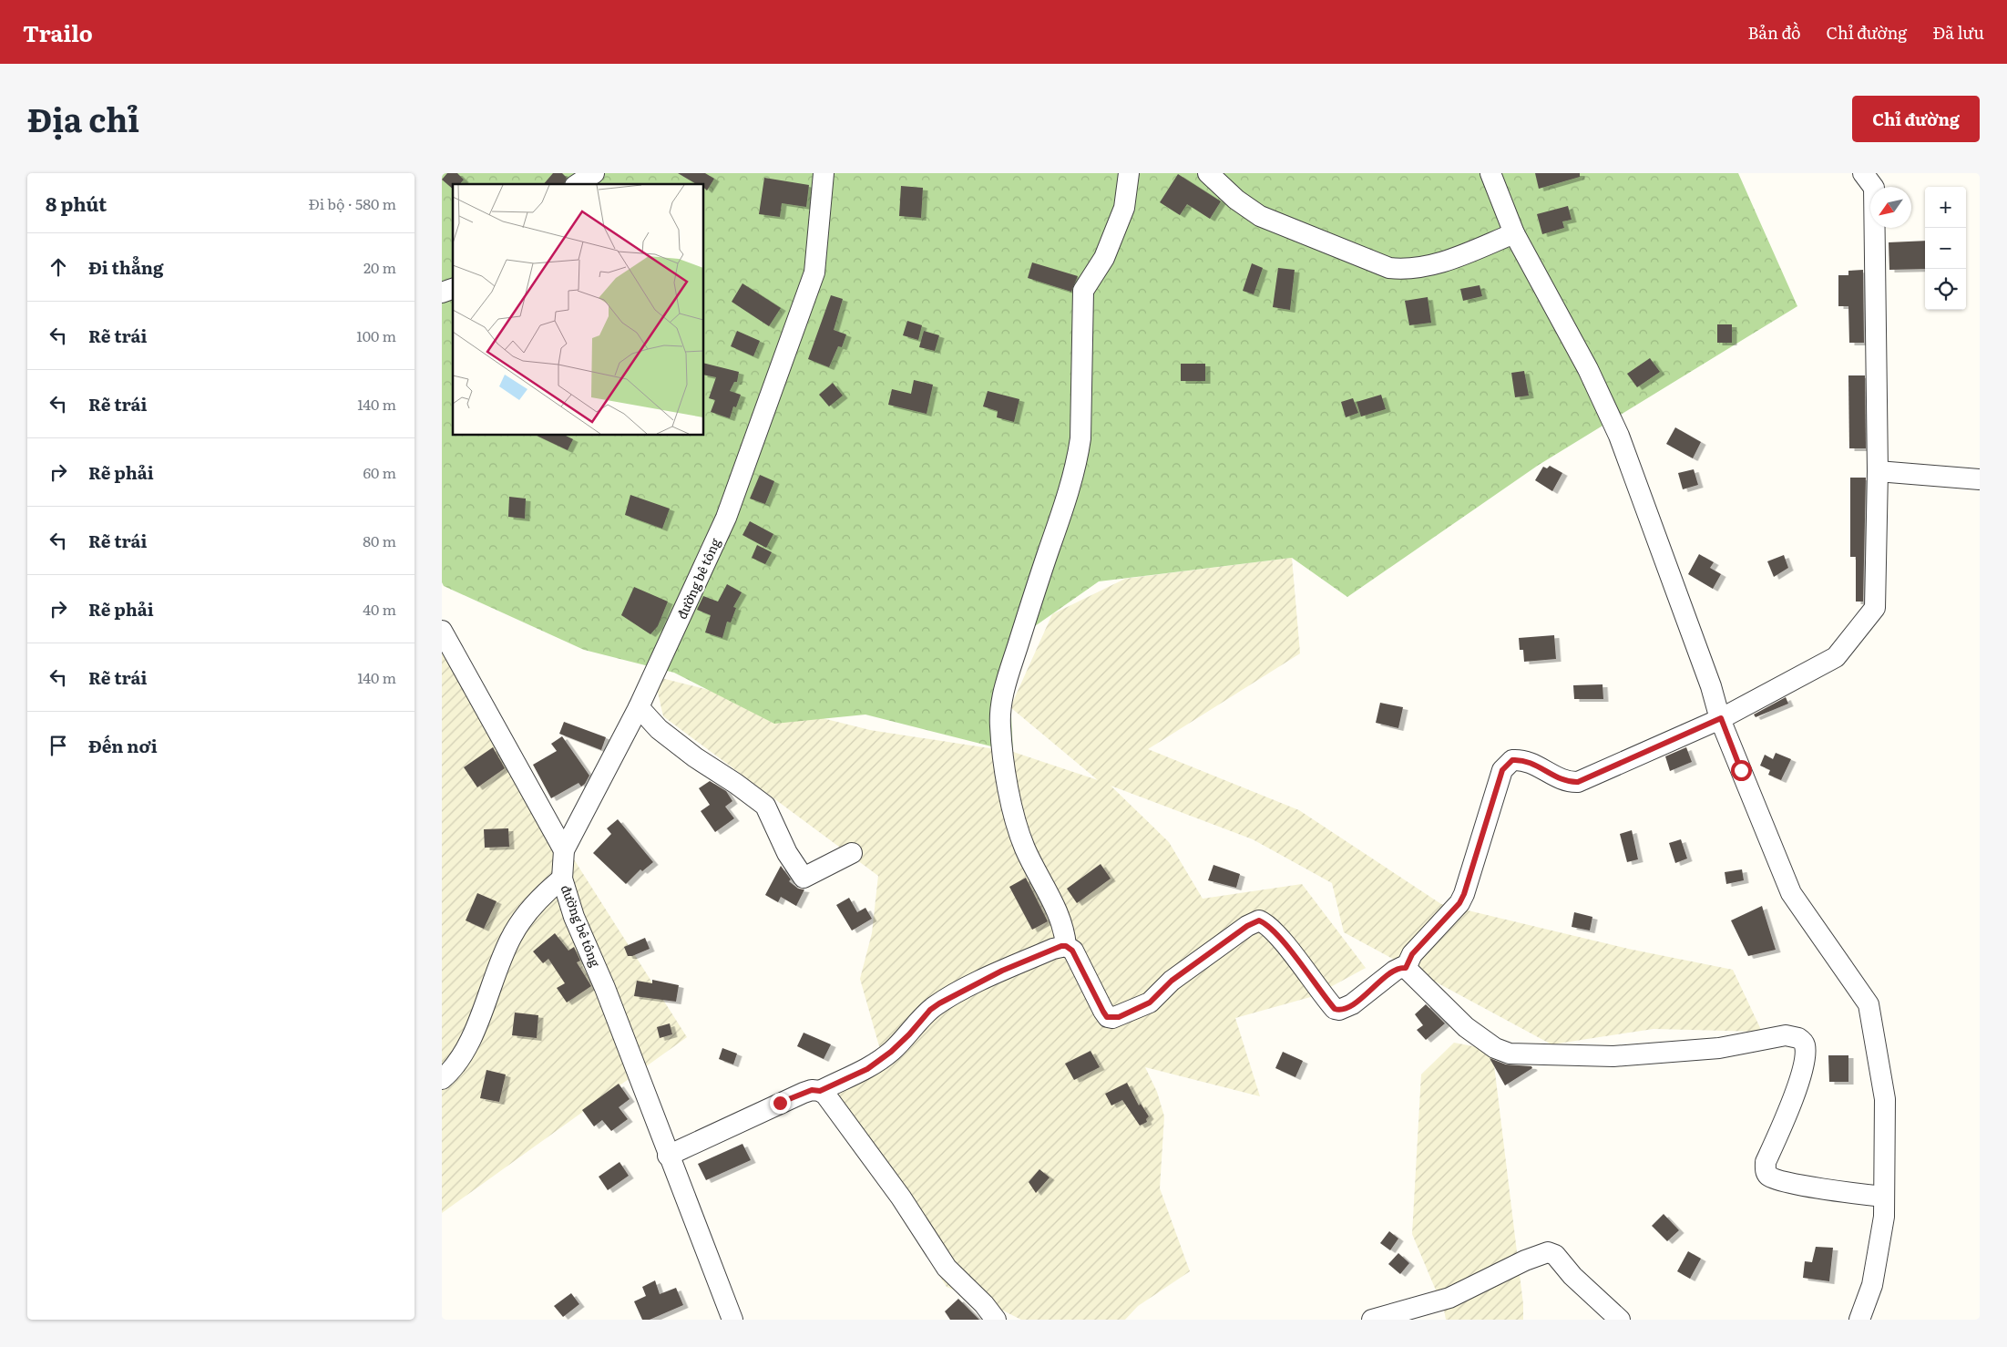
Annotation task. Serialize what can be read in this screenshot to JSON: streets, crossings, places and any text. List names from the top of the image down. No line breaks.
{"streets":{"street":["đường bê tông"]},"north":"bottom left","page":{"header":"Trailo","nav":["Bản đồ","Chỉ đường","Đã lưu"],"title":"Địa chỉ","buttons":"Chỉ đường","heading":["8 phút","Đi bộ · 580 m"],"map_buttons":["+","−"],"list":[["Đi thẳng","20 m"],["Rẽ trái","100 m"],["Rẽ trái","140 m"],["Rẽ phải","60 m"],["Rẽ trái","80 m"],["Rẽ phải","40 m"],["Rẽ trái","140 m"],"Đến nơi"]}}
